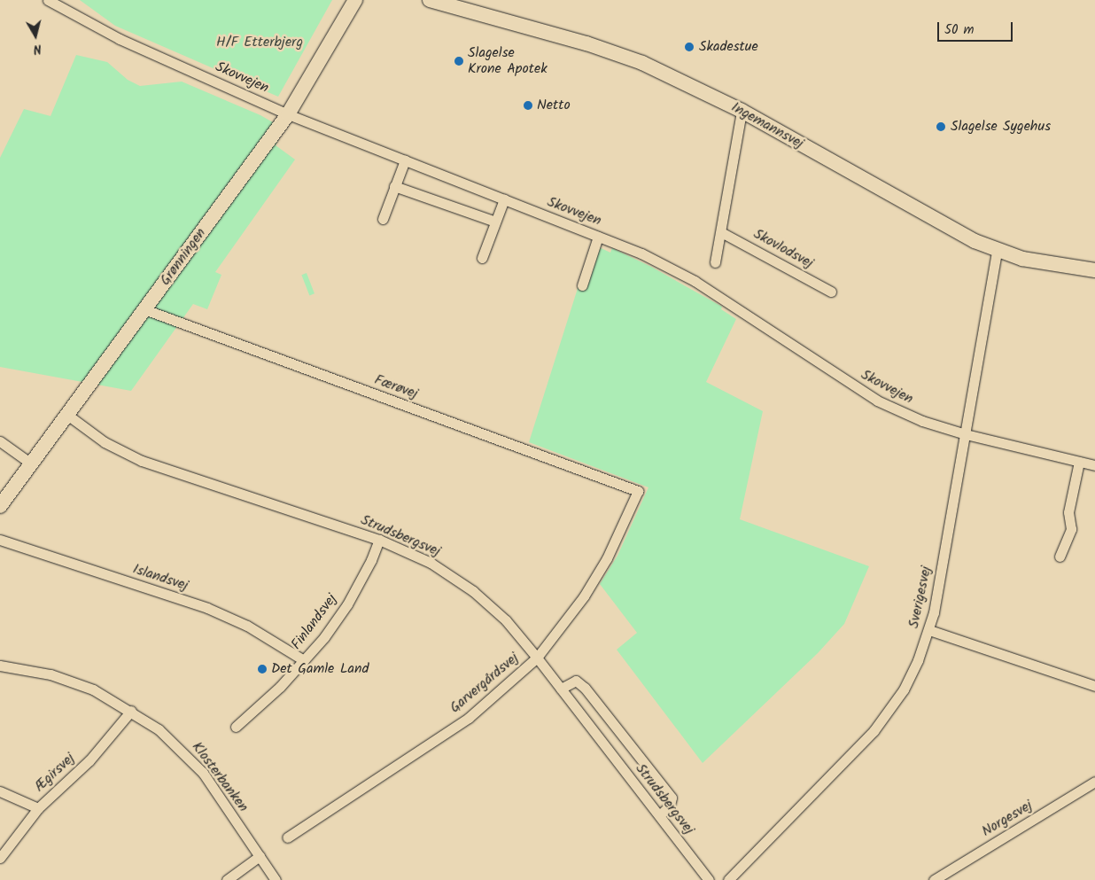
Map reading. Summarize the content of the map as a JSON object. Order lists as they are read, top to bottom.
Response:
{
  "streets": {
    "street": [
      "Skovvejen",
      "Ingemannsvej",
      "Skovlodsvej",
      "Grønningen",
      "Færøvej",
      "Strudsbergsvej",
      "Islandsvej",
      "Sverigesvej",
      "Finlandsvej",
      "Garvergårdsvej",
      "Ægirsvej",
      "Klosterbanken",
      "Norgesvej"
    ]
  },
  "crossings": [
    ["Skovvejen", "Grønningen"],
    ["Skovvejen", "Sverigesvej"],
    ["Ingemannsvej", "Sverigesvej"],
    ["Grønningen", "Færøvej"],
    ["Grønningen", "Strudsbergsvej"],
    ["Færøvej", "Garvergårdsvej"],
    ["Strudsbergsvej", "Finlandsvej"],
    ["Strudsbergsvej", "Garvergårdsvej"],
    ["Islandsvej", "Finlandsvej"],
    ["Ægirsvej", "Klosterbanken"]
  ],
  "parks": ["H/F Etterbjerg"],
  "places": [
    "Skadestue",
    "Slagelse Krone Apotek",
    "Netto",
    "Slagelse Sygehus",
    "Det Gamle Land"
  ],
  "scale_bar": "50 m",
  "north": "bottom"
}
